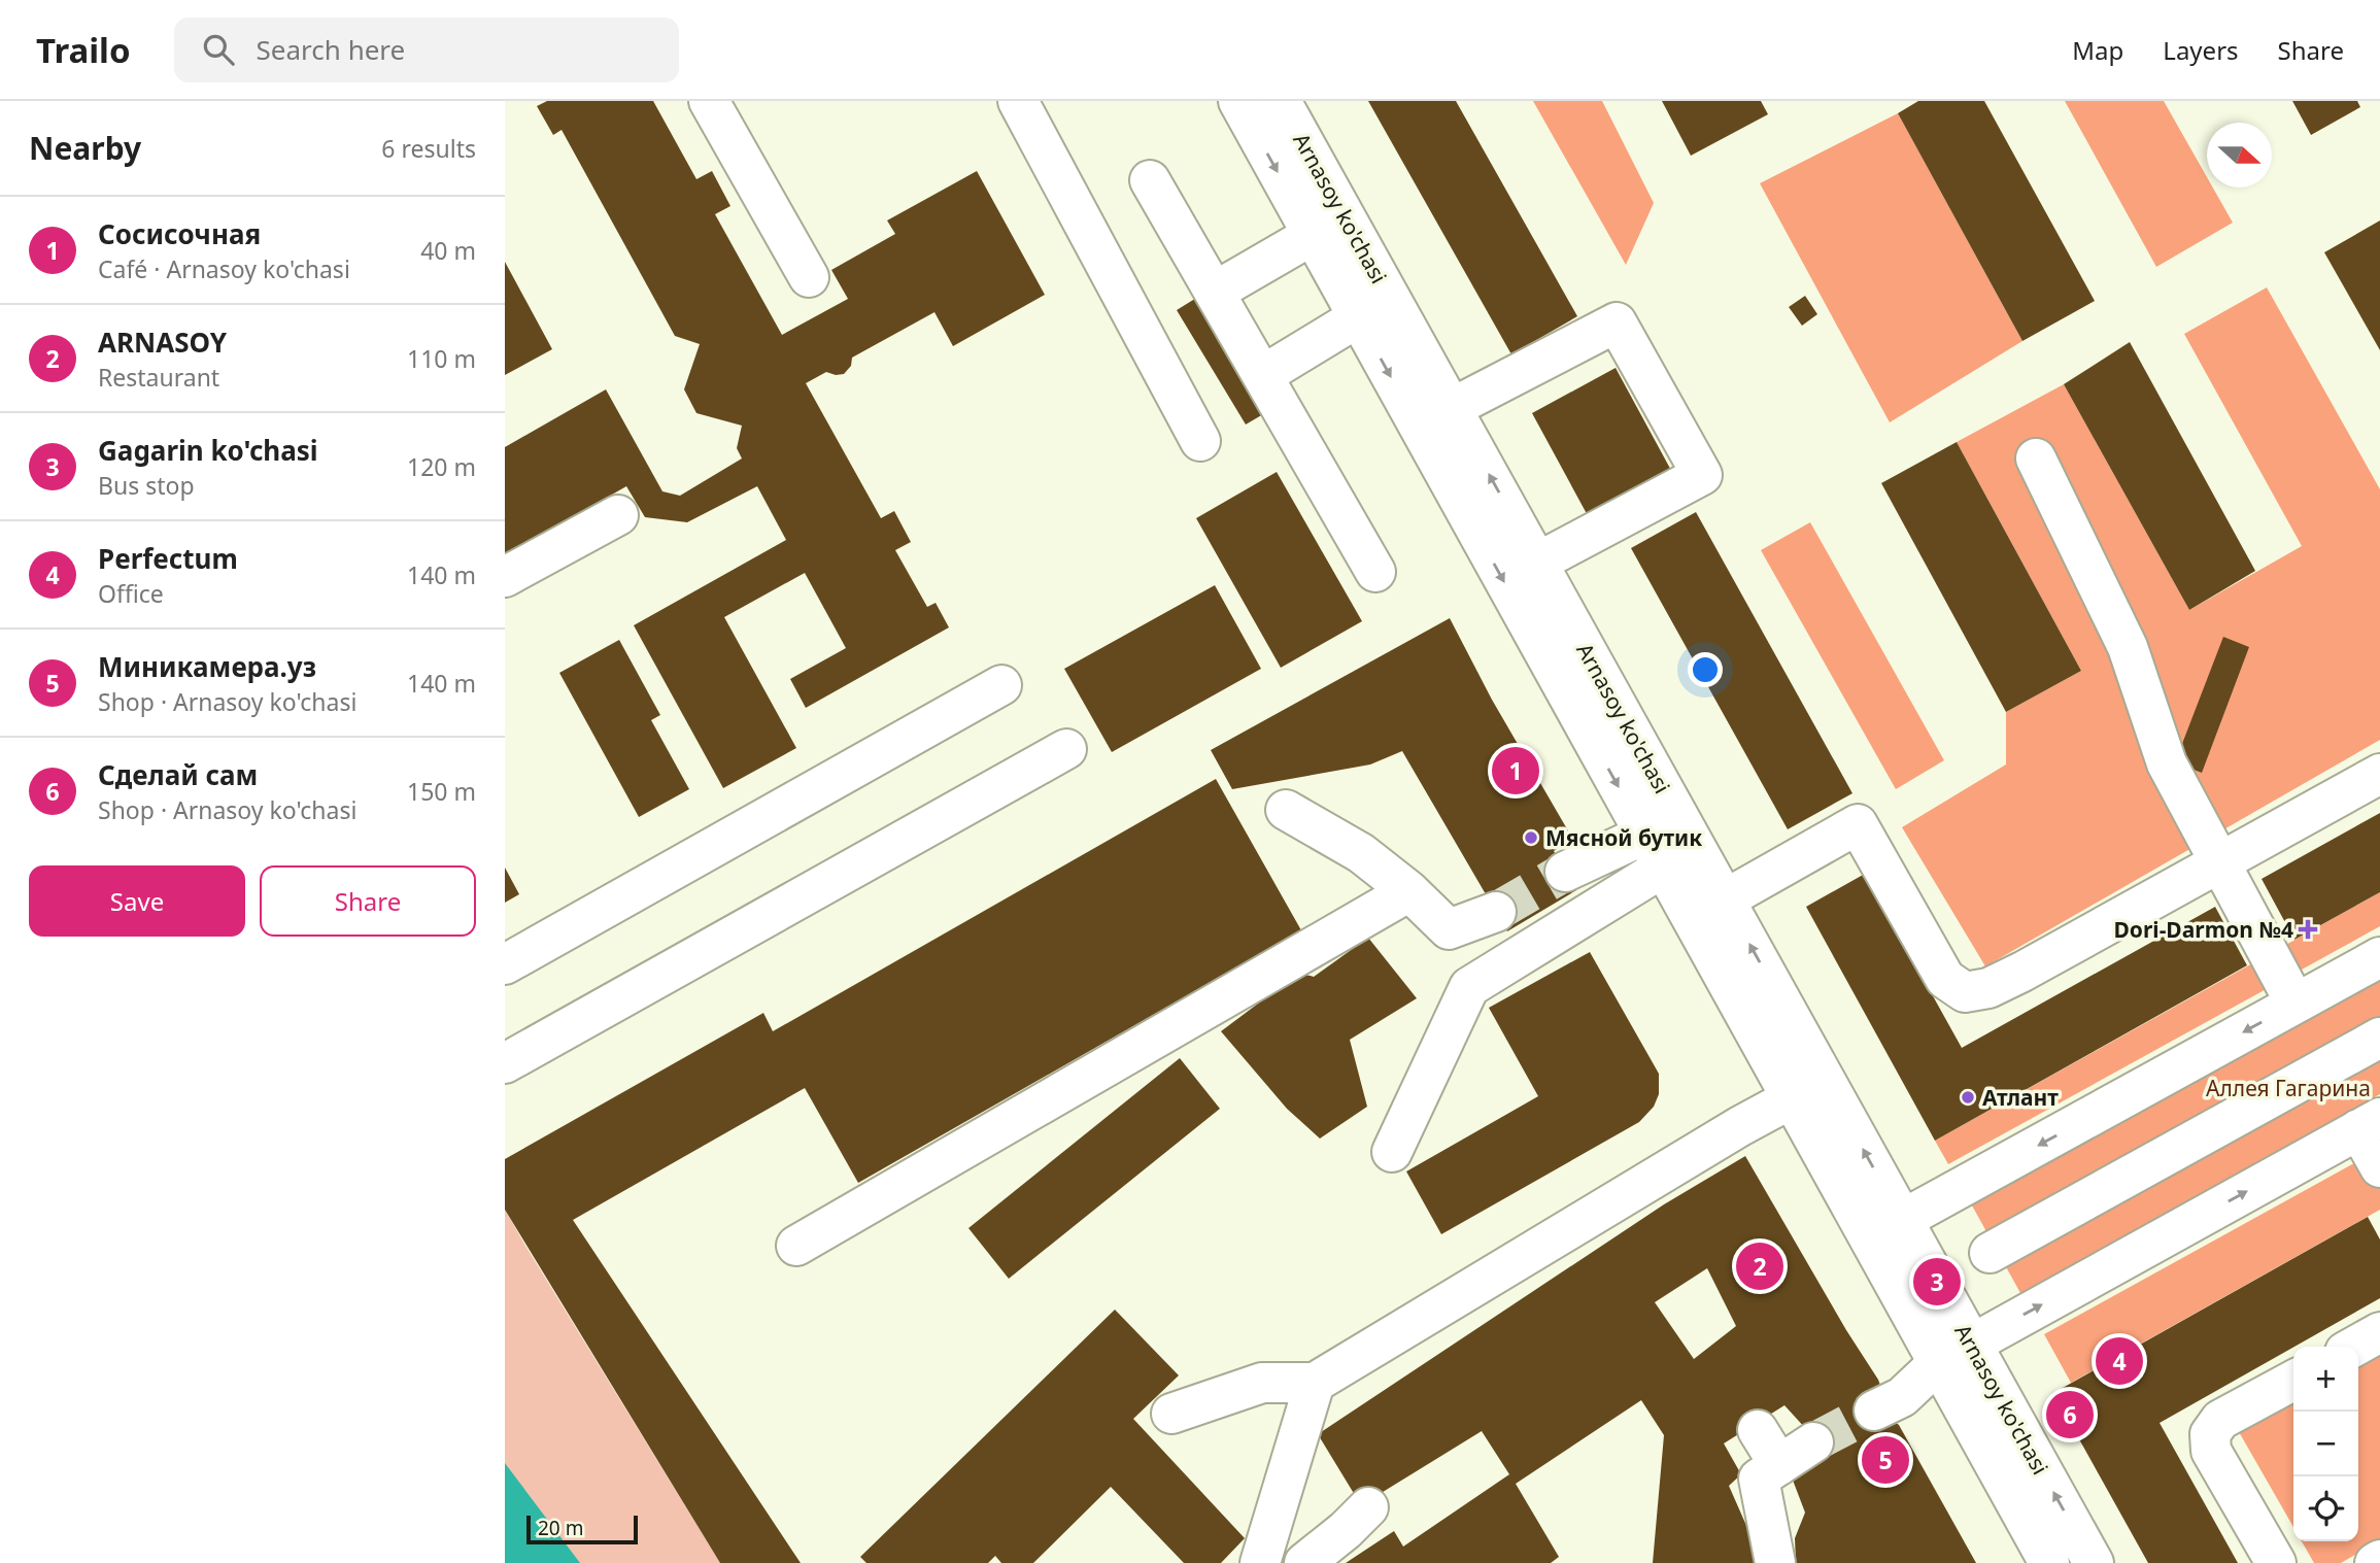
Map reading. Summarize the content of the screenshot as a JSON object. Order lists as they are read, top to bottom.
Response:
{
  "streets": {
    "main road": ["Arnasoy ko'chasi"]
  },
  "parks": ["Аллея Гагарина"],
  "places": {
    "other": ["Мясной бутик", "Атлант"],
    "health": ["Dori-Darmon №4"]
  },
  "scale_bar": "20 m",
  "north": "right",
  "page": {
    "header": "Trailo",
    "search": "Search here",
    "nav": ["Map", "Layers", "Share"],
    "heading": ["Nearby", "6 results"],
    "list": [
      {
        "mark": "1",
        "name": "Сосисочная",
        "note": "Café · Arnasoy ko'chasi",
        "value": "40 m"
      },
      {
        "mark": "2",
        "name": "ARNASOY",
        "note": "Restaurant",
        "value": "110 m"
      },
      {
        "mark": "3",
        "name": "Gagarin ko'chasi",
        "note": "Bus stop",
        "value": "120 m"
      },
      {
        "mark": "4",
        "name": "Perfectum",
        "note": "Office",
        "value": "140 m"
      },
      {
        "mark": "5",
        "name": "Миникамера.уз",
        "note": "Shop · Arnasoy ko'chasi",
        "value": "140 m"
      },
      {
        "mark": "6",
        "name": "Сделай сам",
        "note": "Shop · Arnasoy ko'chasi",
        "value": "150 m"
      }
    ],
    "pins": [
      "1",
      "2",
      "3",
      "4",
      "6",
      "5"
    ],
    "buttons": ["Save", "Share"],
    "map_buttons": ["+", "−"],
    "scale": "20 m"
  }
}
